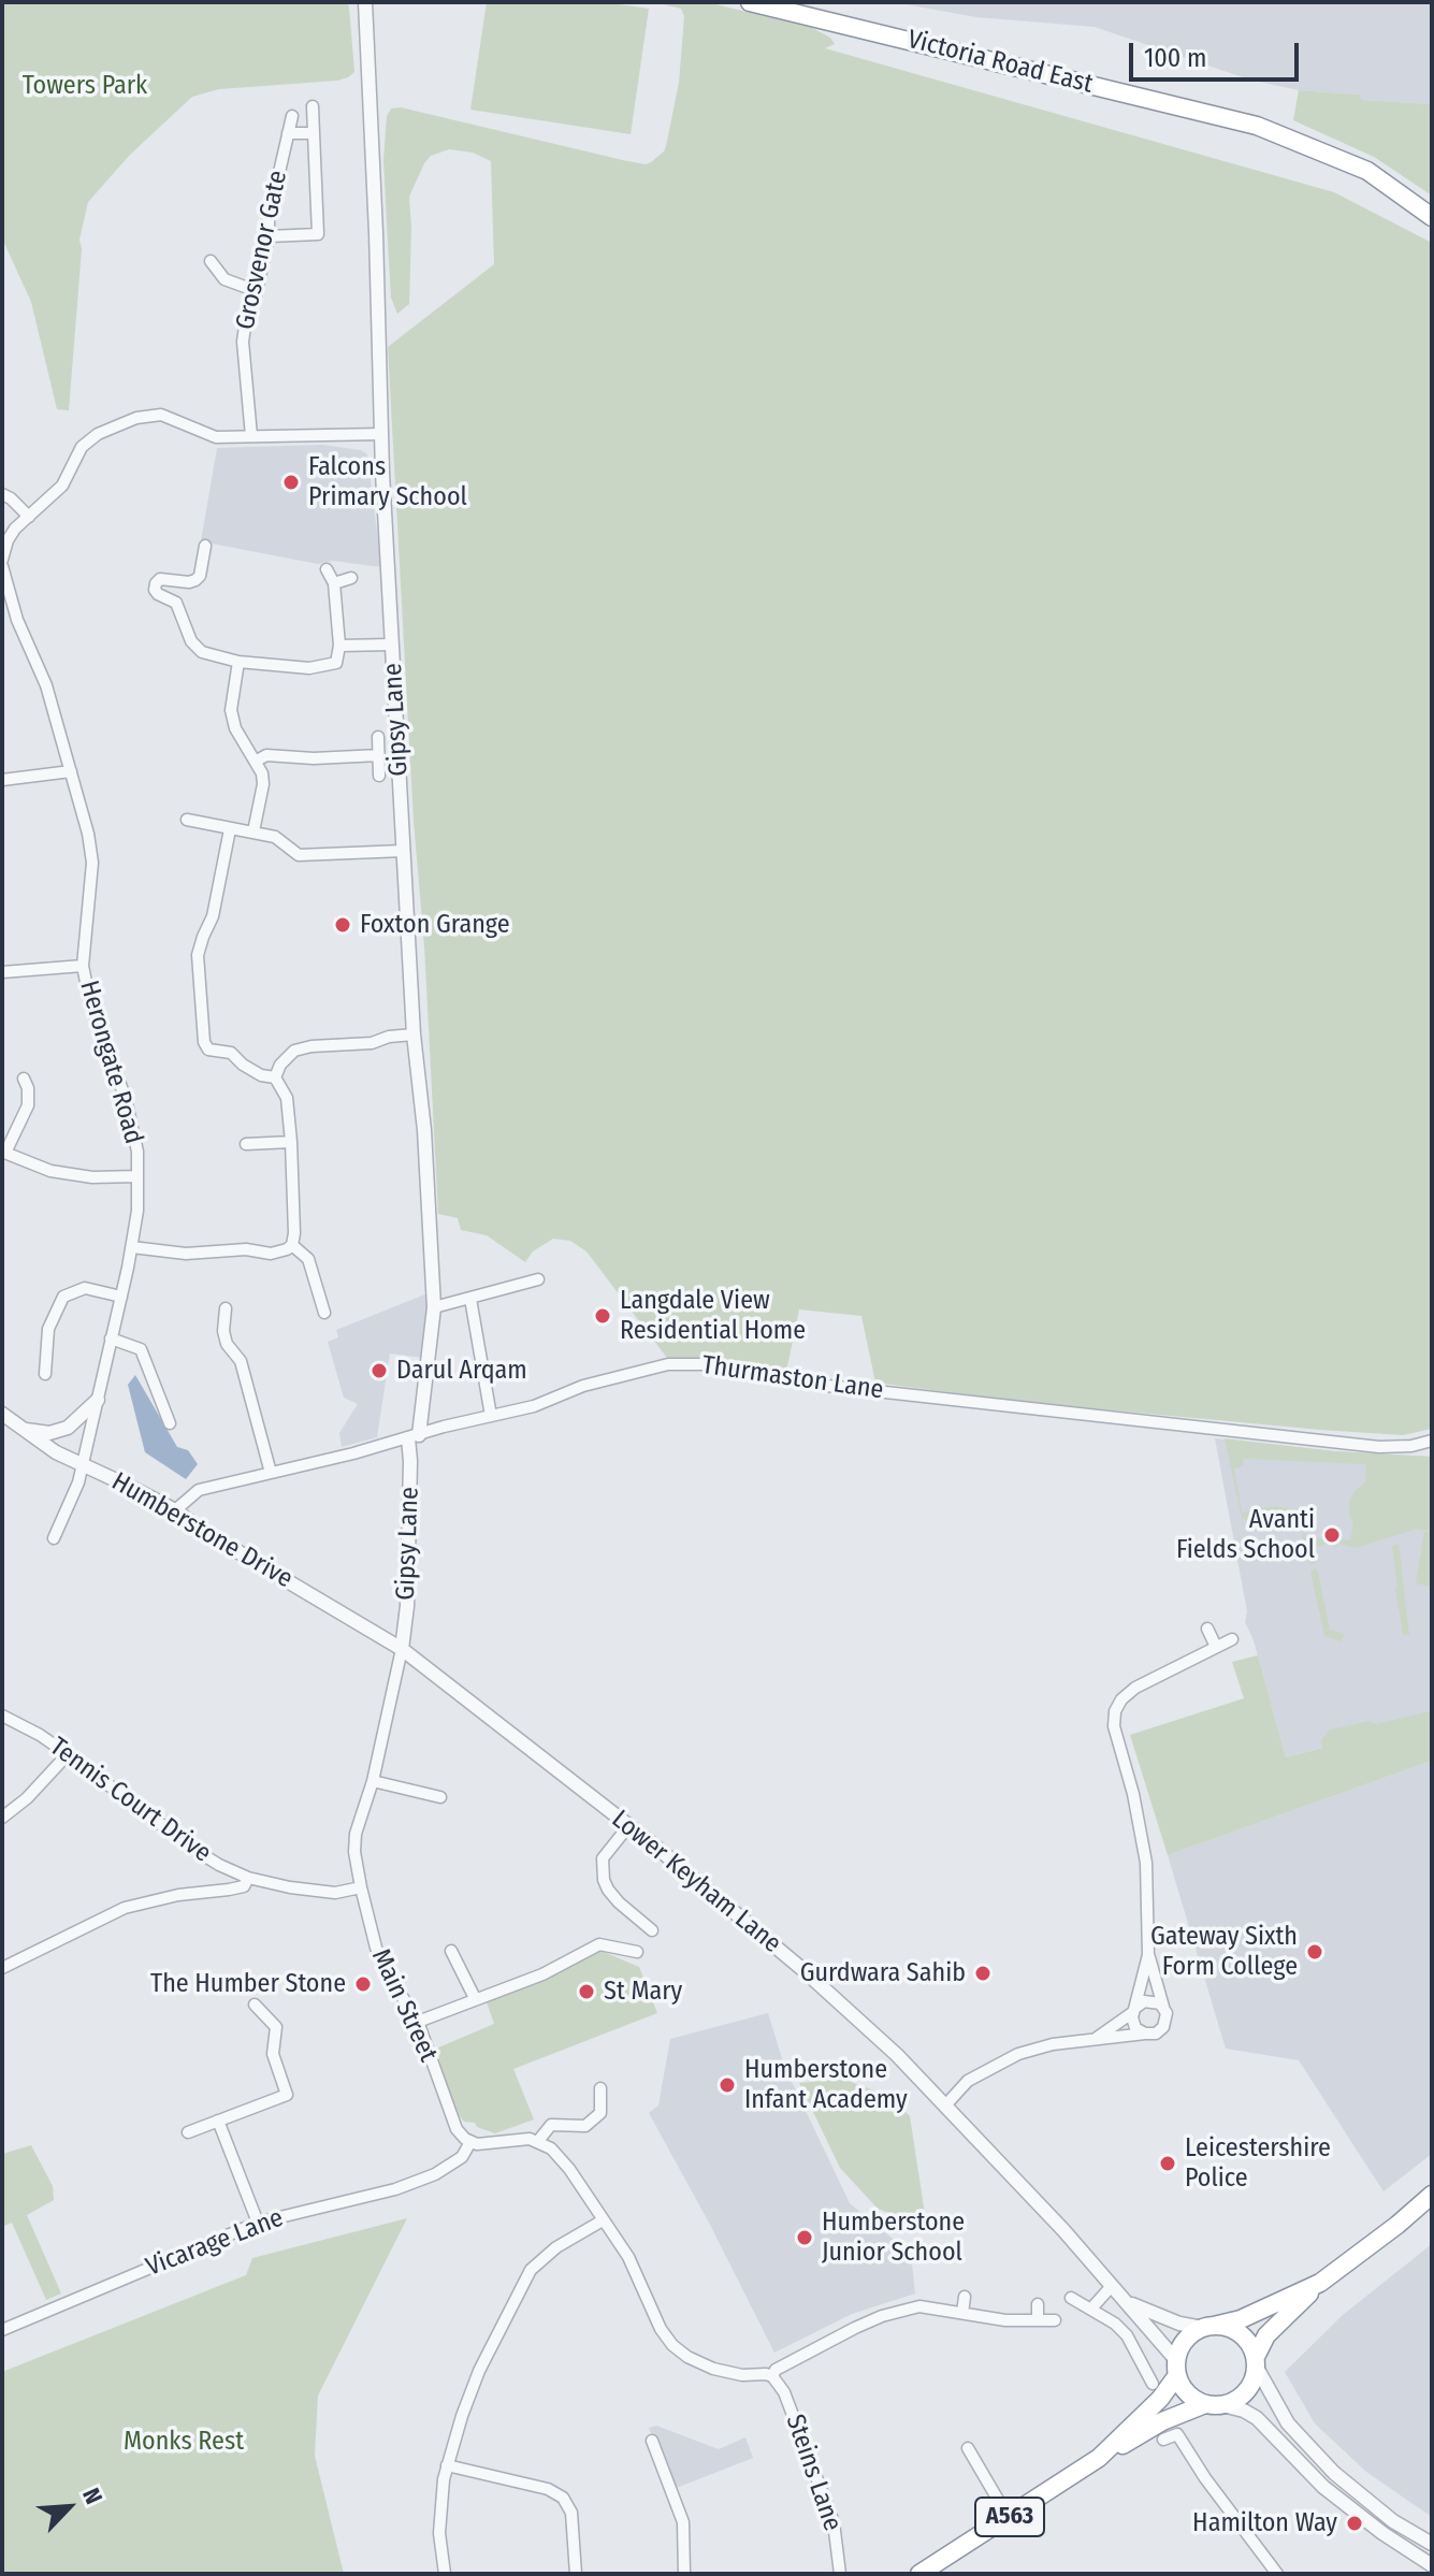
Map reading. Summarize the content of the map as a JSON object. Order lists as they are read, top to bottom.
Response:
{
  "streets": {
    "highway": ["Victoria Road East", "A563"],
    "street": [
      "Grosvenor Gate",
      "Gipsy Lane",
      "Herongate Road",
      "Thurmaston Lane",
      "Humberstone Drive",
      "Tennis Court Drive",
      "Lower Keyham Lane",
      "Main Street",
      "Vicarage Lane",
      "Steins Lane"
    ]
  },
  "crossings": [
    ["Gipsy Lane", "Thurmaston Lane"],
    ["Gipsy Lane", "Humberstone Drive"],
    ["Gipsy Lane", "Lower Keyham Lane"],
    ["Gipsy Lane", "Main Street"],
    ["Herongate Road", "Humberstone Drive"],
    ["Thurmaston Lane", "Humberstone Drive"],
    ["Humberstone Drive", "Lower Keyham Lane"],
    ["Humberstone Drive", "Main Street"],
    ["Tennis Court Drive", "Main Street"],
    ["Lower Keyham Lane", "Main Street"],
    ["Lower Keyham Lane", "A563"],
    ["Main Street", "Vicarage Lane"]
  ],
  "parks": ["Towers Park", "Monks Rest"],
  "places": [
    "Falcons Primary School",
    "Foxton Grange",
    "Langdale View Residential Home",
    "Darul Arqam",
    "Avanti Fields School",
    "Gateway Sixth Form College",
    "Gurdwara Sahib",
    "The Humber Stone",
    "St Mary",
    "Humberstone Infant Academy",
    "Leicestershire Police",
    "Humberstone Junior School",
    "Hamilton Way"
  ],
  "scale_bar": "100 m",
  "north": "top right"
}
